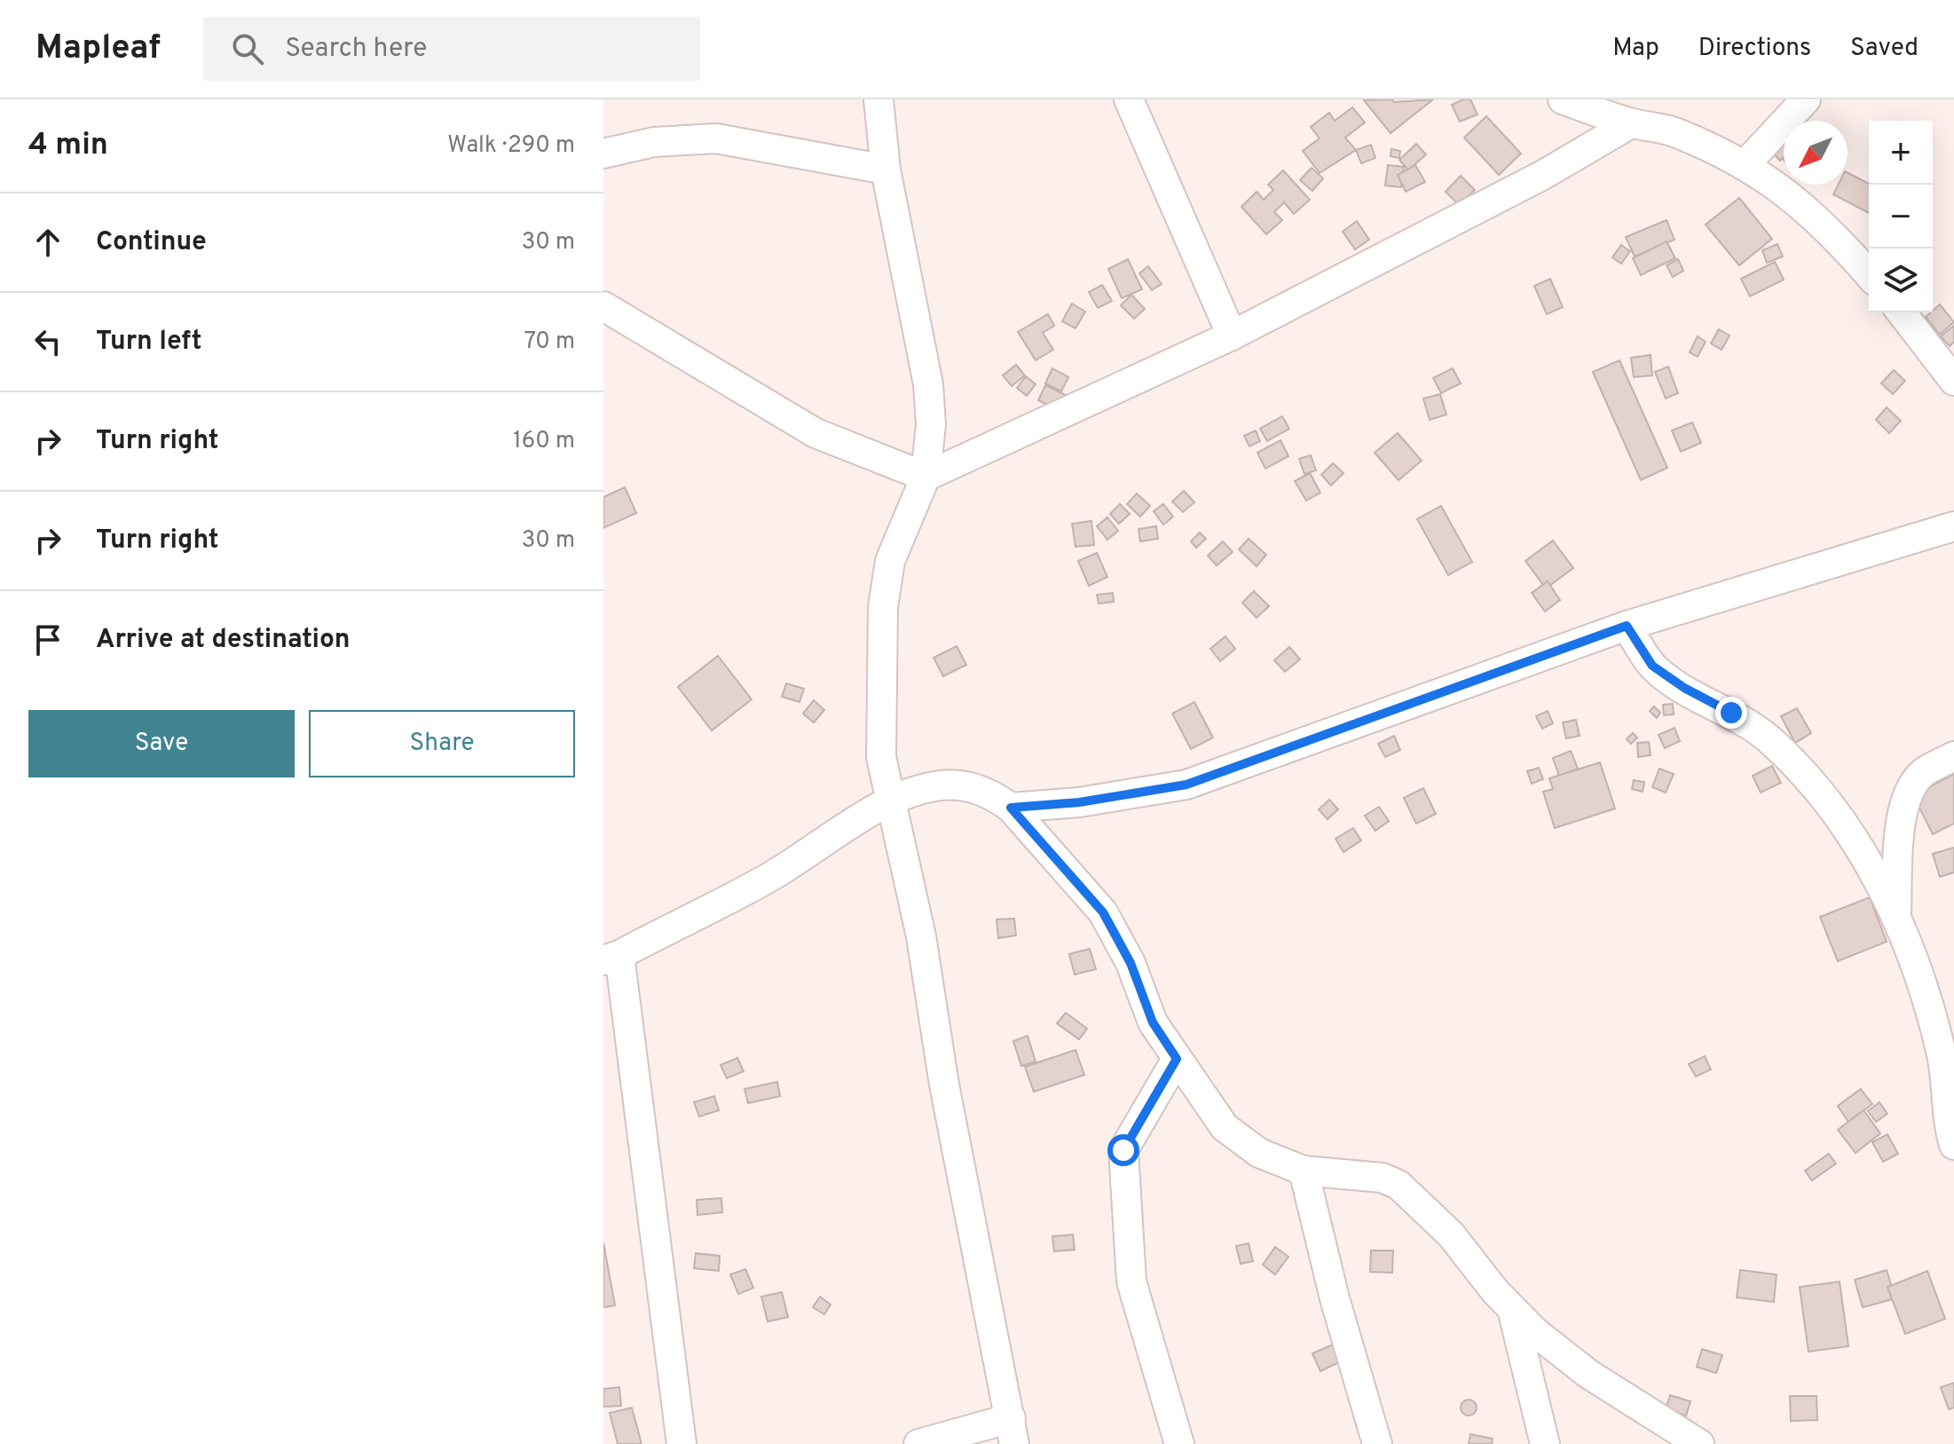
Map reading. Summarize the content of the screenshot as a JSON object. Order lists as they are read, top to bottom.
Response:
{
  "north": "bottom left",
  "page": {
    "header": "Mapleaf",
    "search": "Search here",
    "nav": ["Map", "Directions", "Saved"],
    "heading": ["4 min", "Walk · 290 m"],
    "map_buttons": ["+", "−"],
    "list": [
      ["Continue", "30 m"],
      ["Turn left", "70 m"],
      ["Turn right", "160 m"],
      ["Turn right", "30 m"],
      "Arrive at destination"
    ],
    "buttons": ["Save", "Share"]
  }
}
